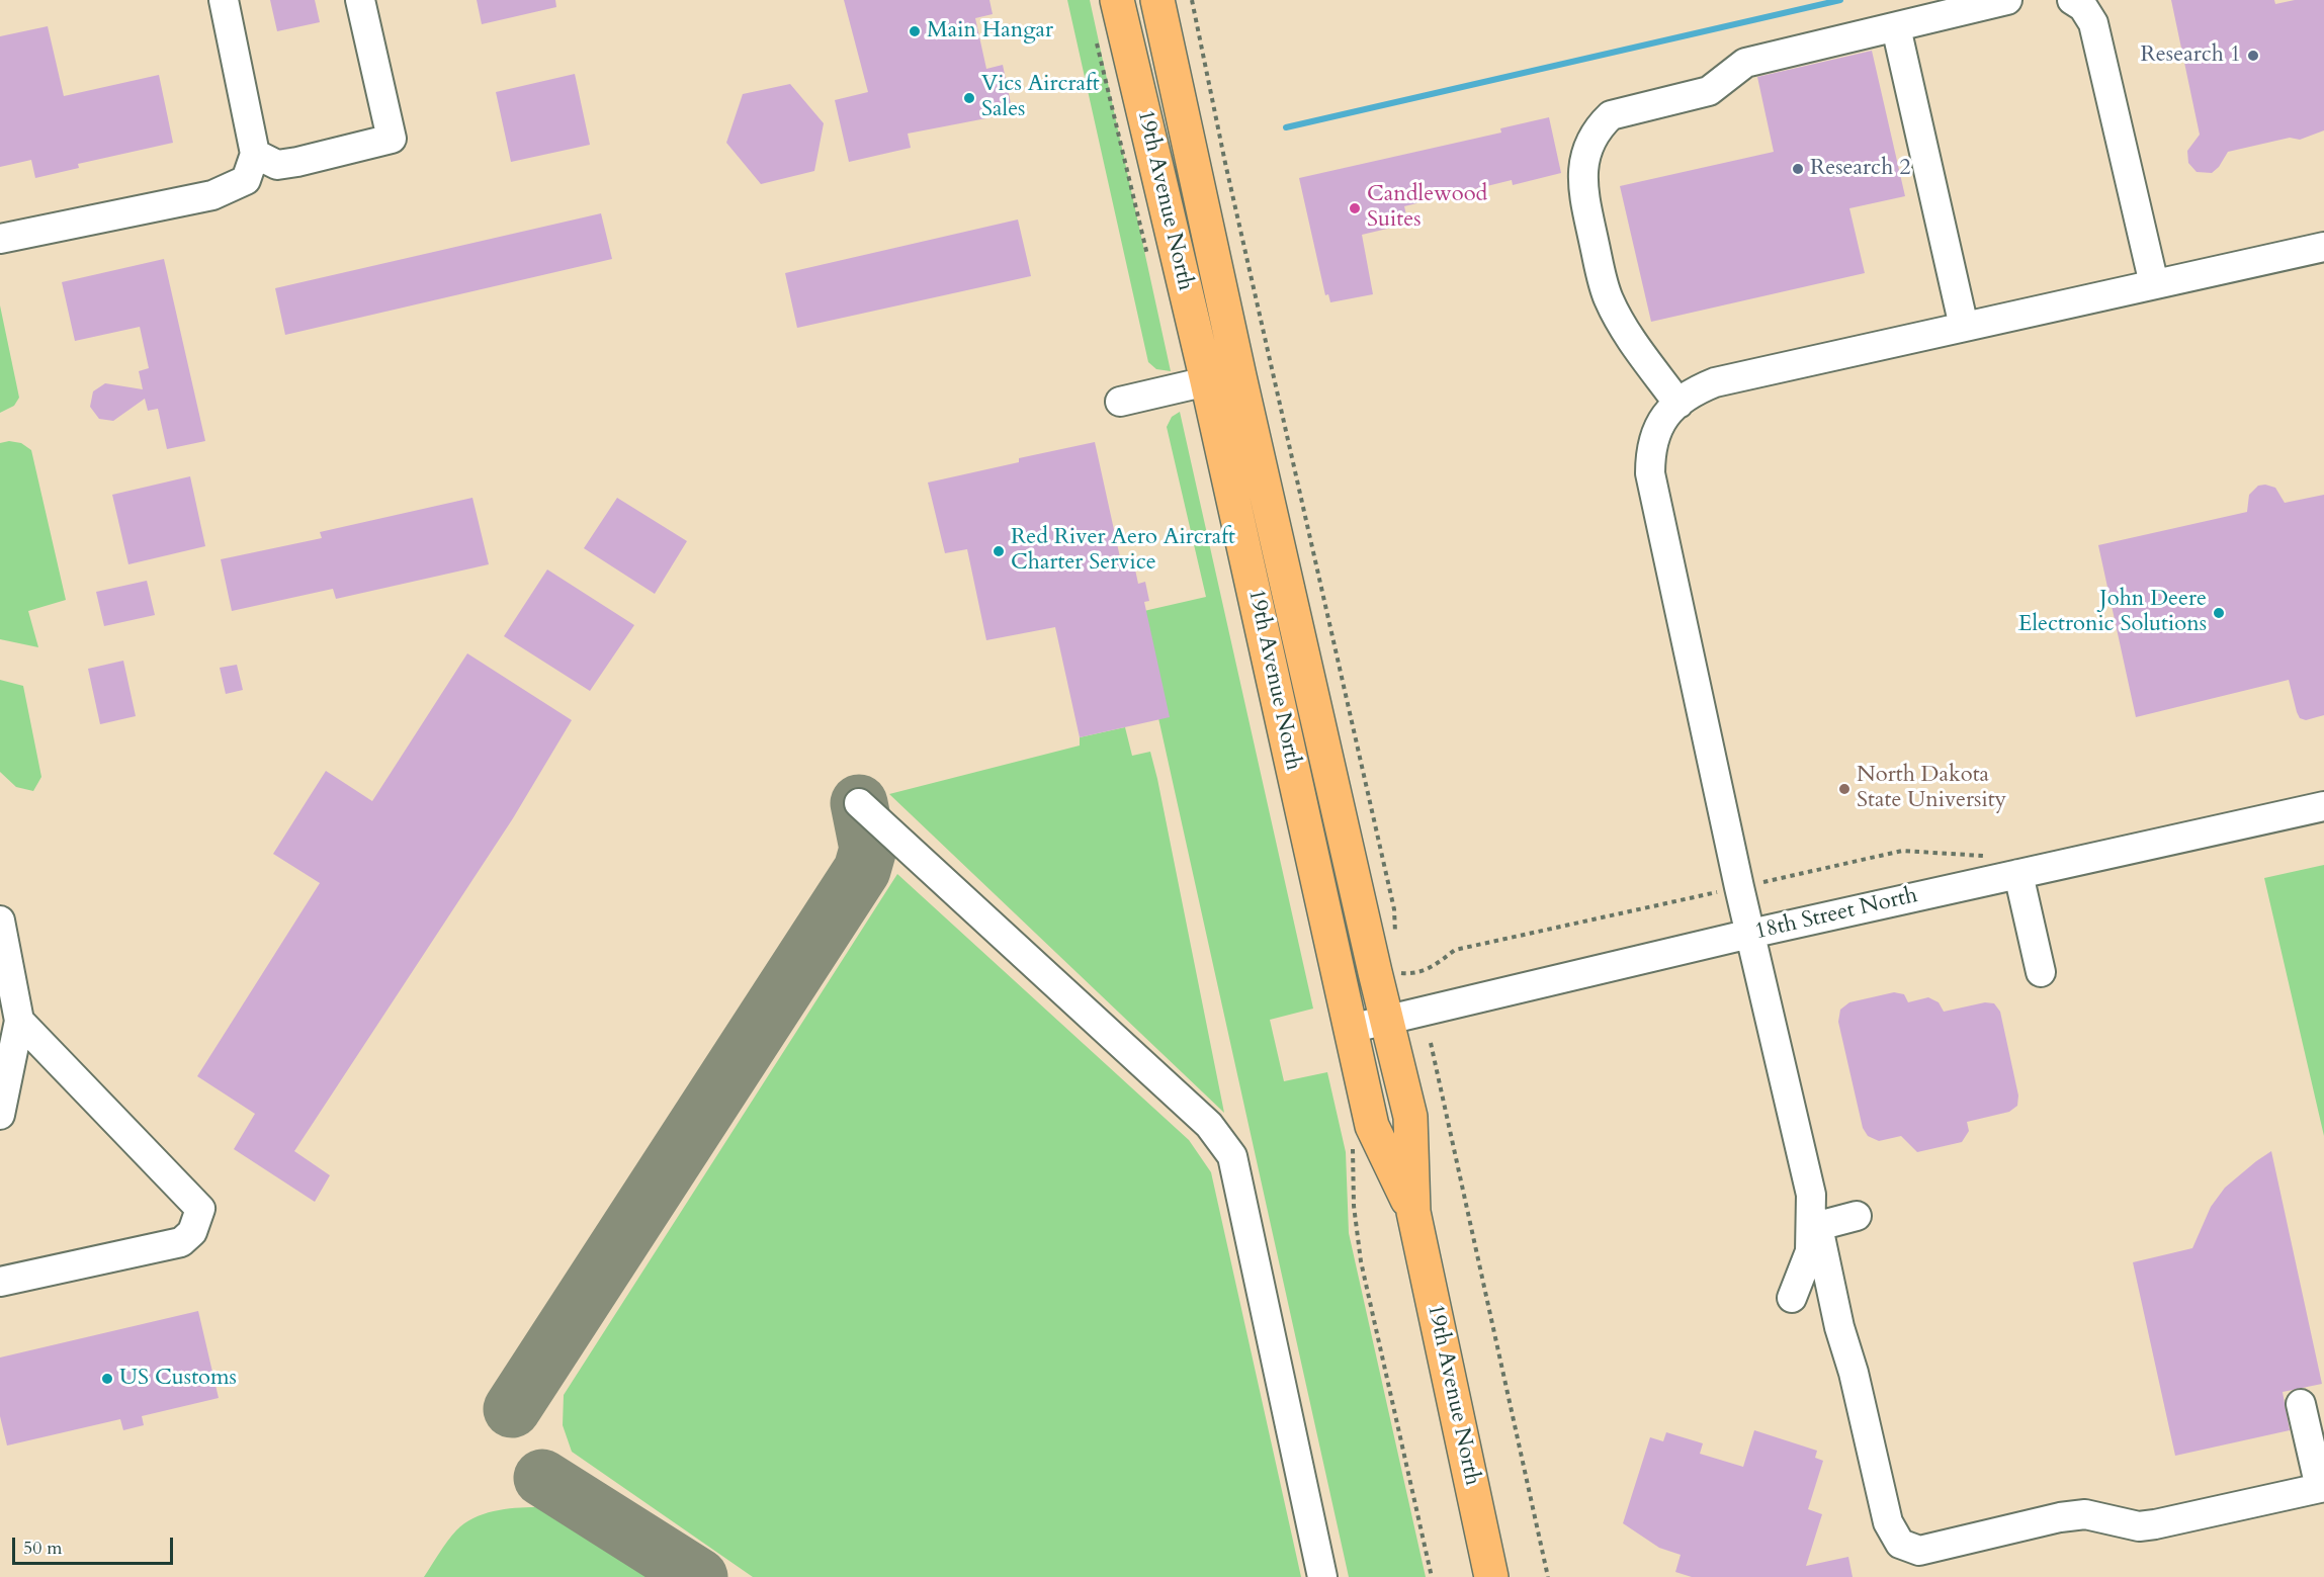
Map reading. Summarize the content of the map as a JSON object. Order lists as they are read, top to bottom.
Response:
{
  "streets": {
    "main road": ["19th Avenue North"],
    "street": ["18th Street North"]
  },
  "crossings": [
    ["19th Avenue North", "18th Street North"]
  ],
  "places": [
    "Main Hangar",
    "Research 1",
    "Vics Aircraft Sales",
    "Research 2",
    "Candlewood Suites",
    "Red River Aero Aircraft Charter Service",
    "John Deere Electronic Solutions",
    "North Dakota State University",
    "US Customs"
  ],
  "scale_bar": "50 m"
}
